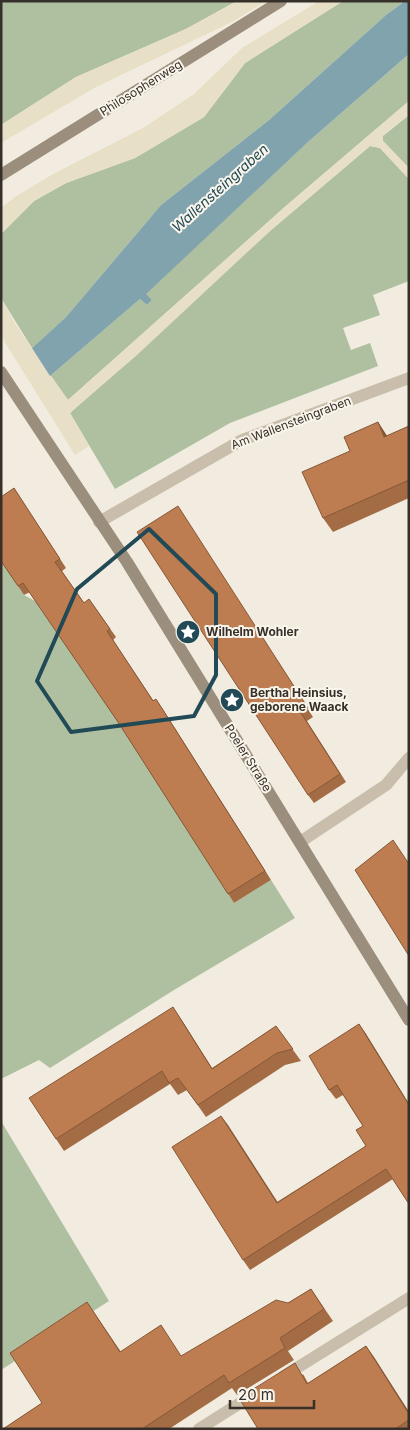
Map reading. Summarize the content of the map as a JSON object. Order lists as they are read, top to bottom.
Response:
{
  "streets": {
    "street": ["Philosophenweg", "Am Wallensteingraben", "Poeler Straße"]
  },
  "crossings": [
    ["Am Wallensteingraben", "Poeler Straße"]
  ],
  "water": ["Wallensteingraben"],
  "places": {
    "place": ["Wilhelm Wohler", "Bertha Heinsius, geborene Waack"]
  },
  "scale_bar": "20 m"
}
